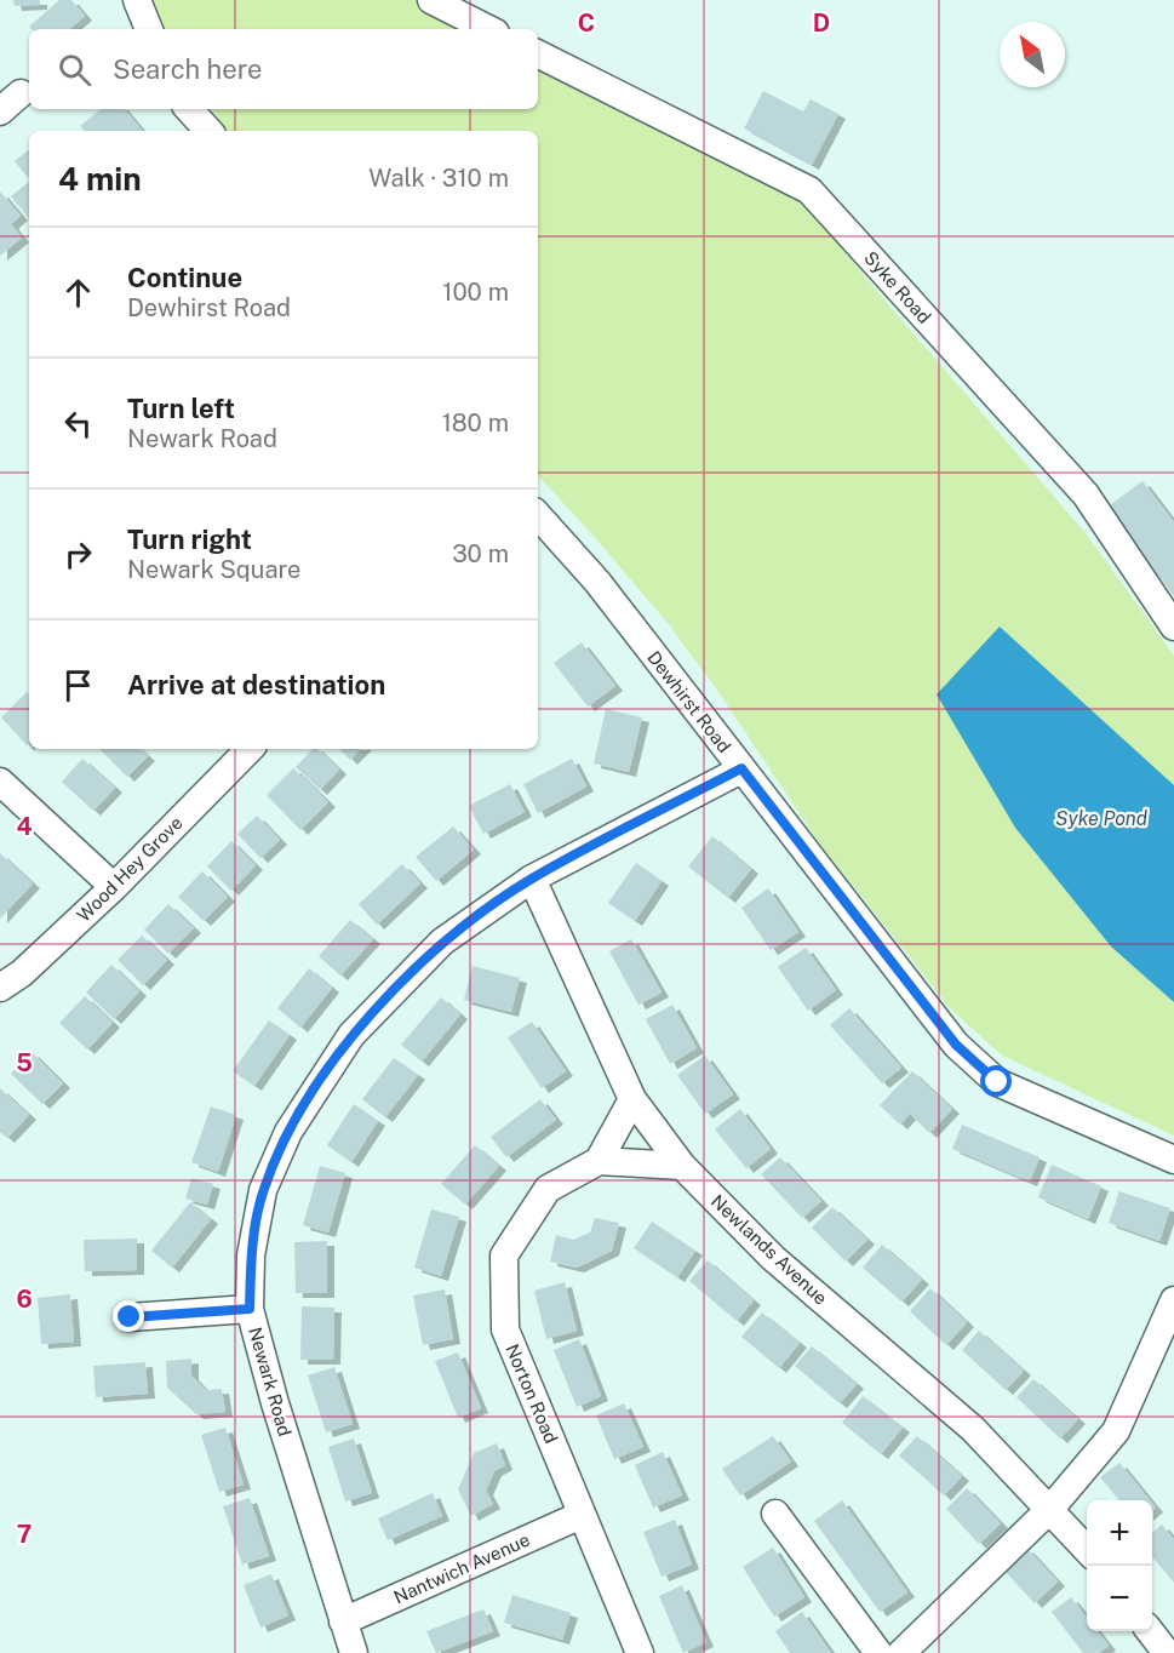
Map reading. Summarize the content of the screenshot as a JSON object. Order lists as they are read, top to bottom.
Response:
{
  "streets": {
    "street": [
      "Syke Road",
      "Dewhirst Road",
      "Wood Hey Grove",
      "Newlands Avenue",
      "Newark Road",
      "Norton Road",
      "Nantwich Avenue"
    ]
  },
  "crossings": [
    ["Dewhirst Road", "Newark Road"],
    ["Newlands Avenue", "Newark Road"],
    ["Newark Road", "Nantwich Avenue"],
    ["Norton Road", "Nantwich Avenue"]
  ],
  "water": ["Syke Pond"],
  "north": "top left",
  "page": {
    "search": "Search here",
    "heading": ["4 min", "Walk · 310 m"],
    "list": [
      ["Continue", "Dewhirst Road", "100 m"],
      ["Turn left", "Newark Road", "180 m"],
      ["Turn right", "Newark Square", "30 m"],
      "Arrive at destination"
    ],
    "map_buttons": ["+", "−"]
  },
  "grid": {
    "columns": ["C", "D"],
    "rows": [
      "4",
      "5",
      "6",
      "7"
    ]
  }
}
